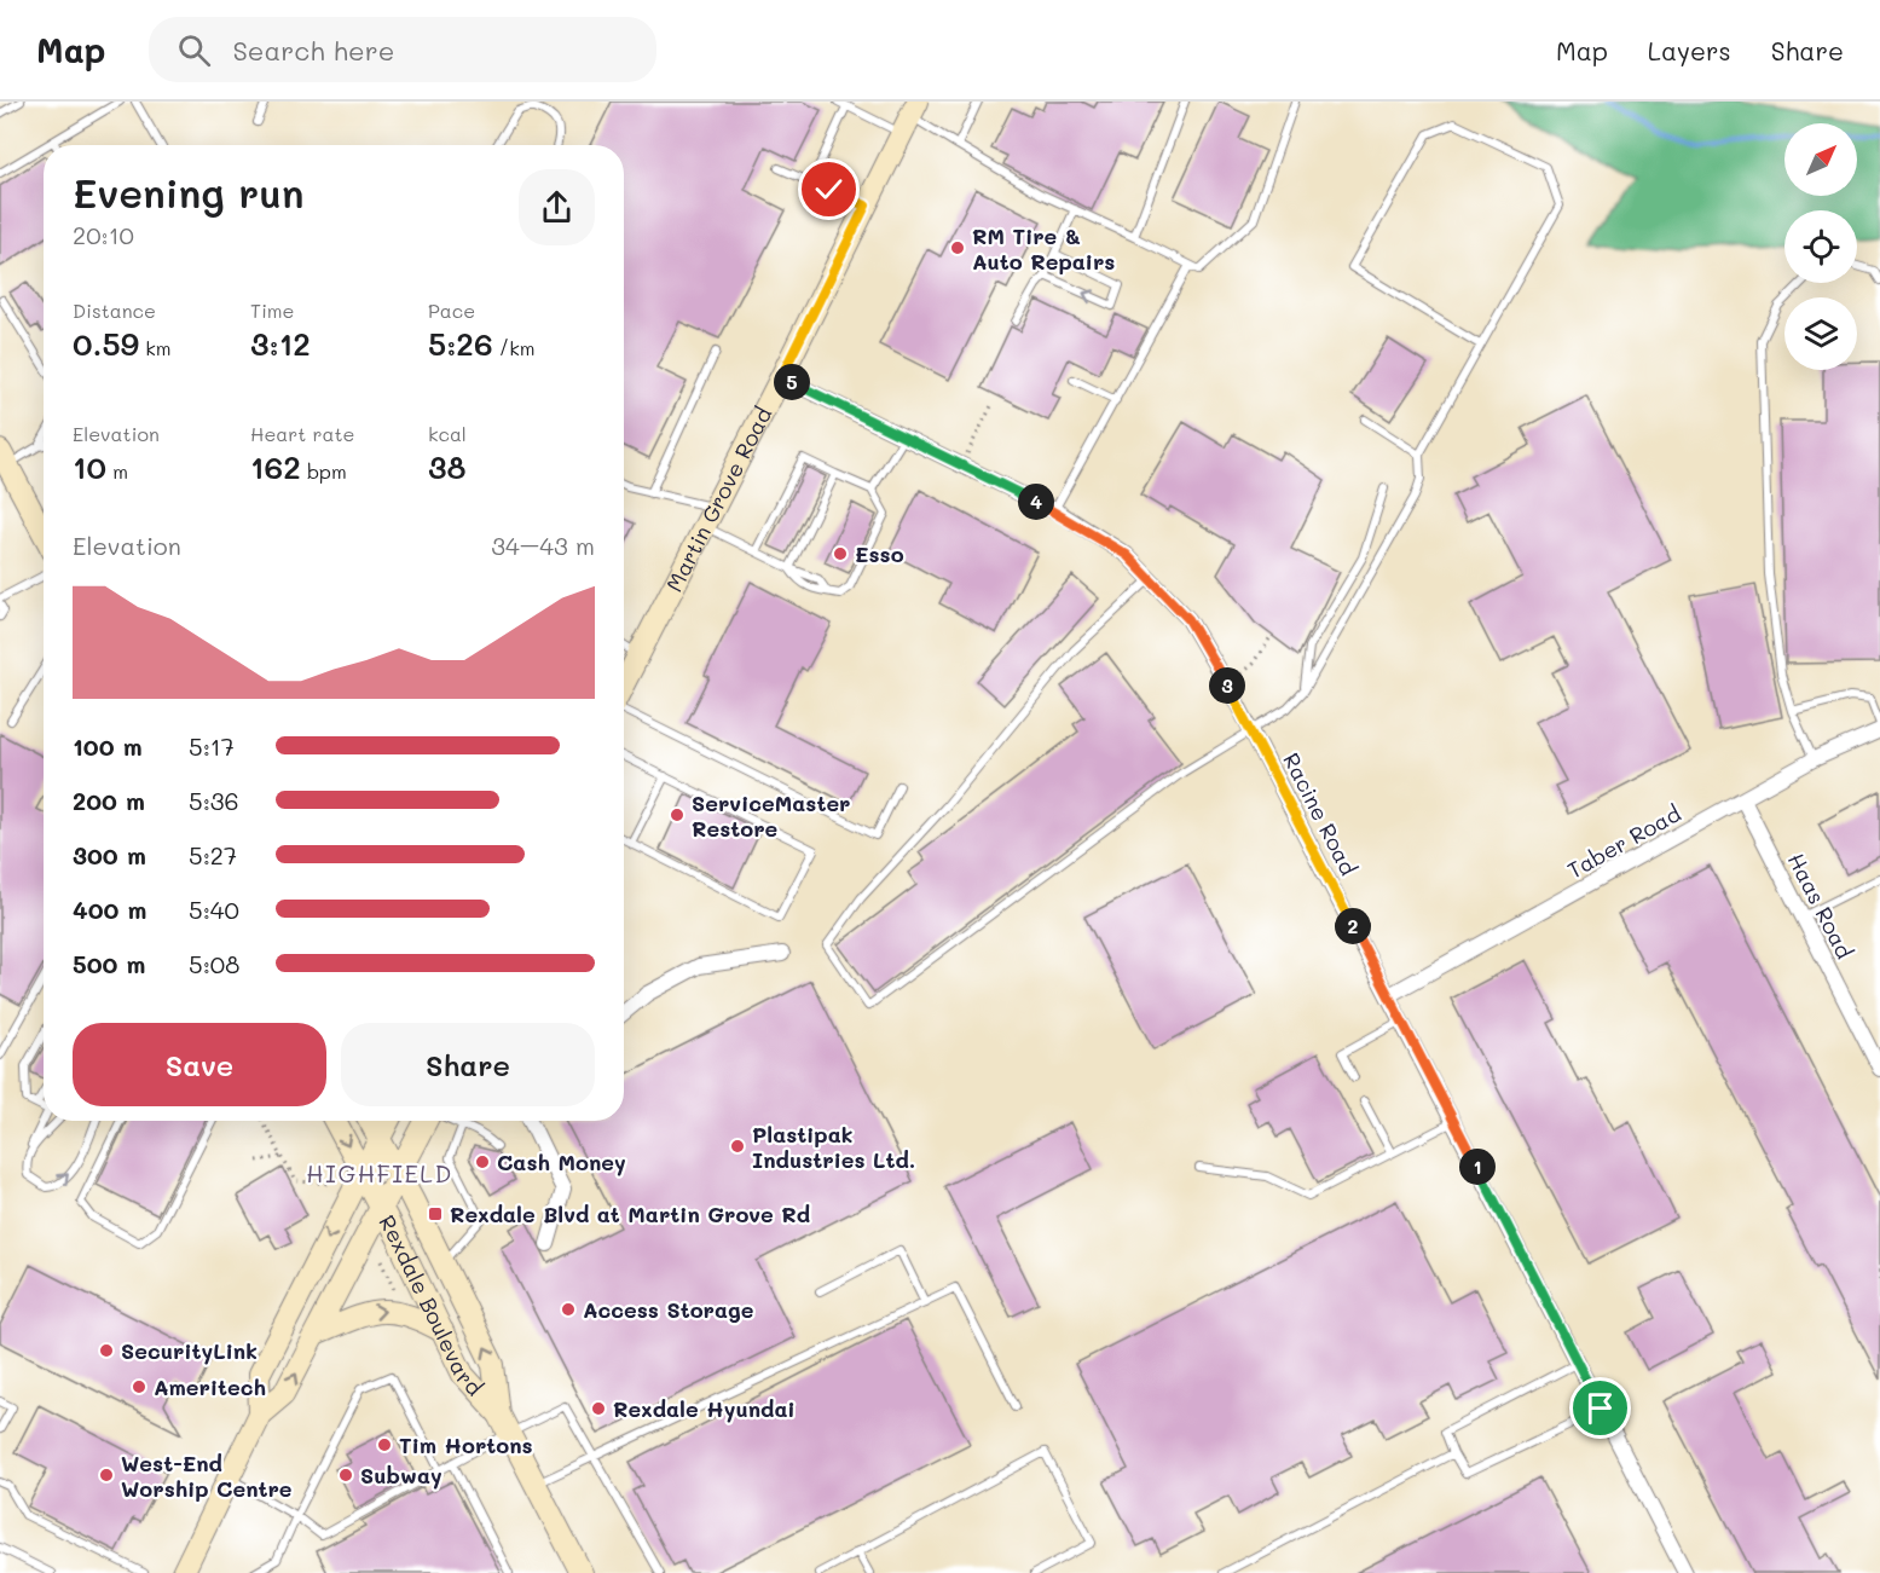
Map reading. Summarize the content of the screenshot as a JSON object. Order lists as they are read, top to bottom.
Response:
{
  "streets": {
    "main road": ["Martin Grove Road", "Rexdale Boulevard"],
    "street": ["Racine Road", "Taber Road", "Haas Road"]
  },
  "crossings": [
    ["Martin Grove Road", "Racine Road"],
    ["Racine Road", "Taber Road"],
    ["Taber Road", "Haas Road"]
  ],
  "districts": ["HIGHFIELD"],
  "places": {
    "other": [
      "RM Tire & Auto Repairs",
      "Esso",
      "ServiceMaster Restore",
      "Plastipak Industries Ltd.",
      "Cash Money",
      "Access Storage",
      "SecurityLink",
      "Ameritech",
      "Rexdale Hyundai",
      "Tim Hortons",
      "West-End Worship Centre",
      "Subway"
    ],
    "transit": ["Rexdale Blvd at Martin Grove Rd"]
  },
  "north": "top right",
  "page": {
    "header": "Map",
    "search": "Search here",
    "nav": ["Map", "Layers", "Share"],
    "heading": ["Evening run", "20:10"],
    "stats": [
      ["Distance", "0.59 km"],
      ["Time", "3:12"],
      ["Pace", "5:26 /km"],
      ["Elevation", "10 m"],
      ["Heart rate", "162 bpm"],
      ["kcal", "38"]
    ],
    "pins": [
      "5",
      "4",
      "3",
      "2",
      "1"
    ],
    "chart": ["Elevation", "34–43 m"],
    "list": [
      {
        "name": "100 m",
        "note": "5:17"
      },
      {
        "name": "200 m",
        "note": "5:36"
      },
      {
        "name": "300 m",
        "note": "5:27"
      },
      {
        "name": "400 m",
        "note": "5:40"
      },
      {
        "name": "500 m",
        "note": "5:08"
      }
    ],
    "buttons": ["Save", "Share"]
  }
}
